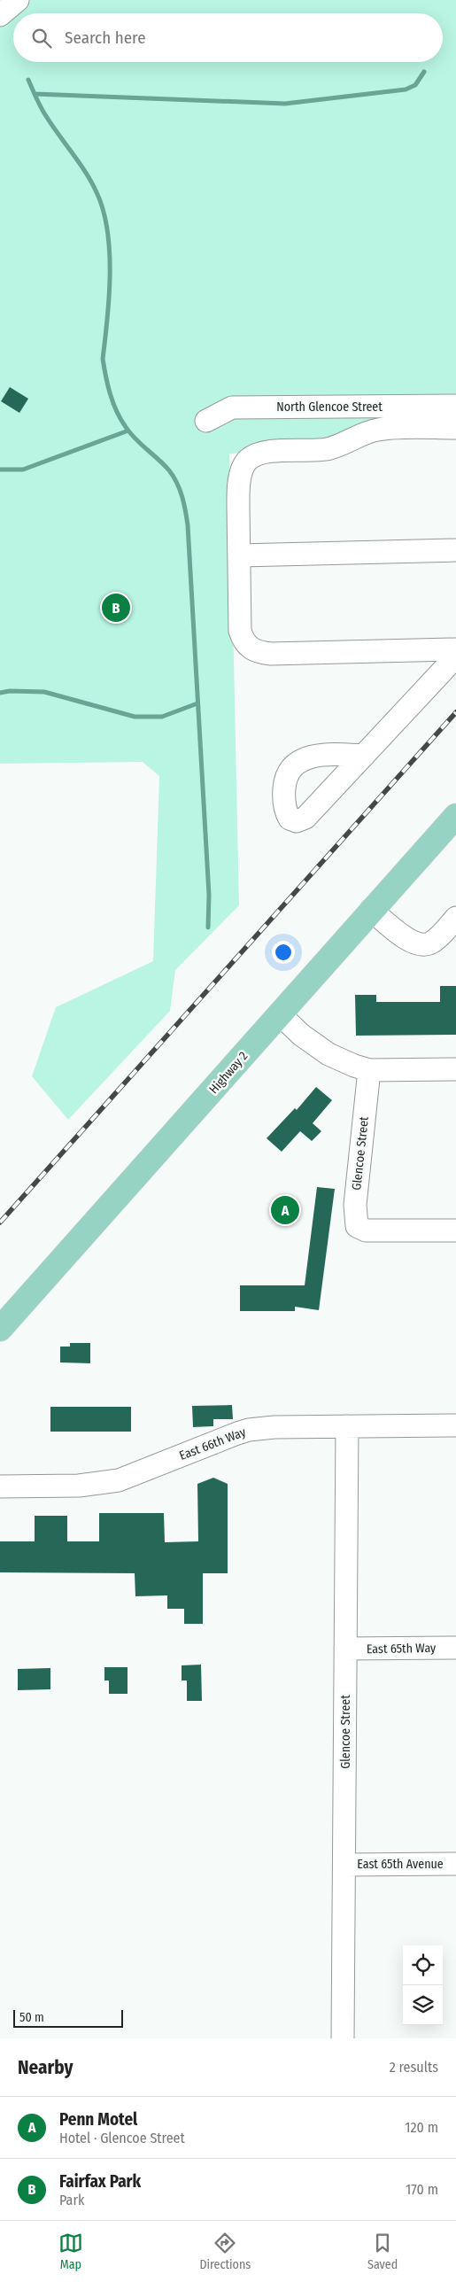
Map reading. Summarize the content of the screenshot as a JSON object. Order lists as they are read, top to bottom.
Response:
{
  "streets": {
    "main road": ["Highway 2"],
    "street": [
      "North Glencoe Street",
      "Glencoe Street",
      "East 66th Way",
      "East 65th Way",
      "East 65th Avenue"
    ]
  },
  "crossings": [
    ["Glencoe Street", "East 66th Way"],
    ["Glencoe Street", "East 65th Way"],
    ["Glencoe Street", "East 65th Avenue"]
  ],
  "scale_bar": "50 m",
  "page": {
    "search": "Search here",
    "pins": ["B", "A"],
    "scale": "50 m",
    "heading": ["Nearby", "2 results"],
    "list": [
      {
        "mark": "A",
        "name": "Penn Motel",
        "note": "Hotel · Glencoe Street",
        "value": "120 m"
      },
      {
        "mark": "B",
        "name": "Fairfax Park",
        "note": "Park",
        "value": "170 m"
      }
    ],
    "nav": ["Map", "Directions", "Saved"]
  }
}
